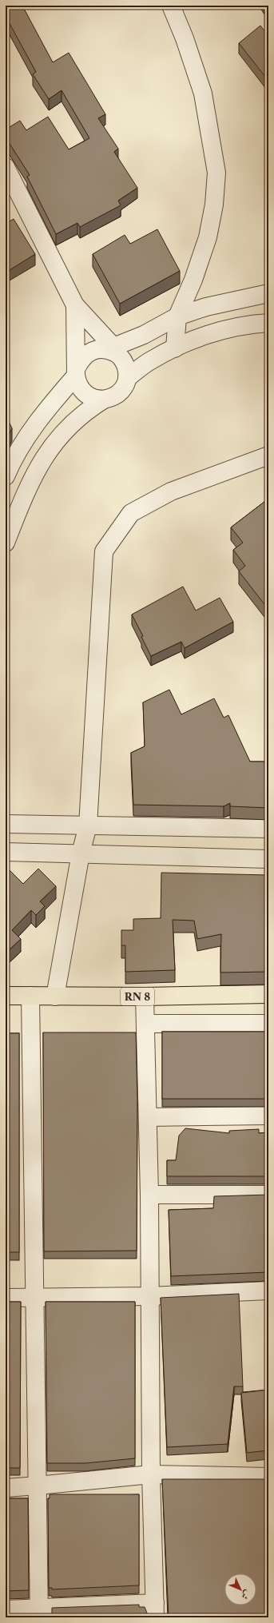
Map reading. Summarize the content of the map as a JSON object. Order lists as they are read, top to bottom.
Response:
{
  "streets": {
    "main road": ["RN 8"]
  },
  "north": "bottom right"
}
